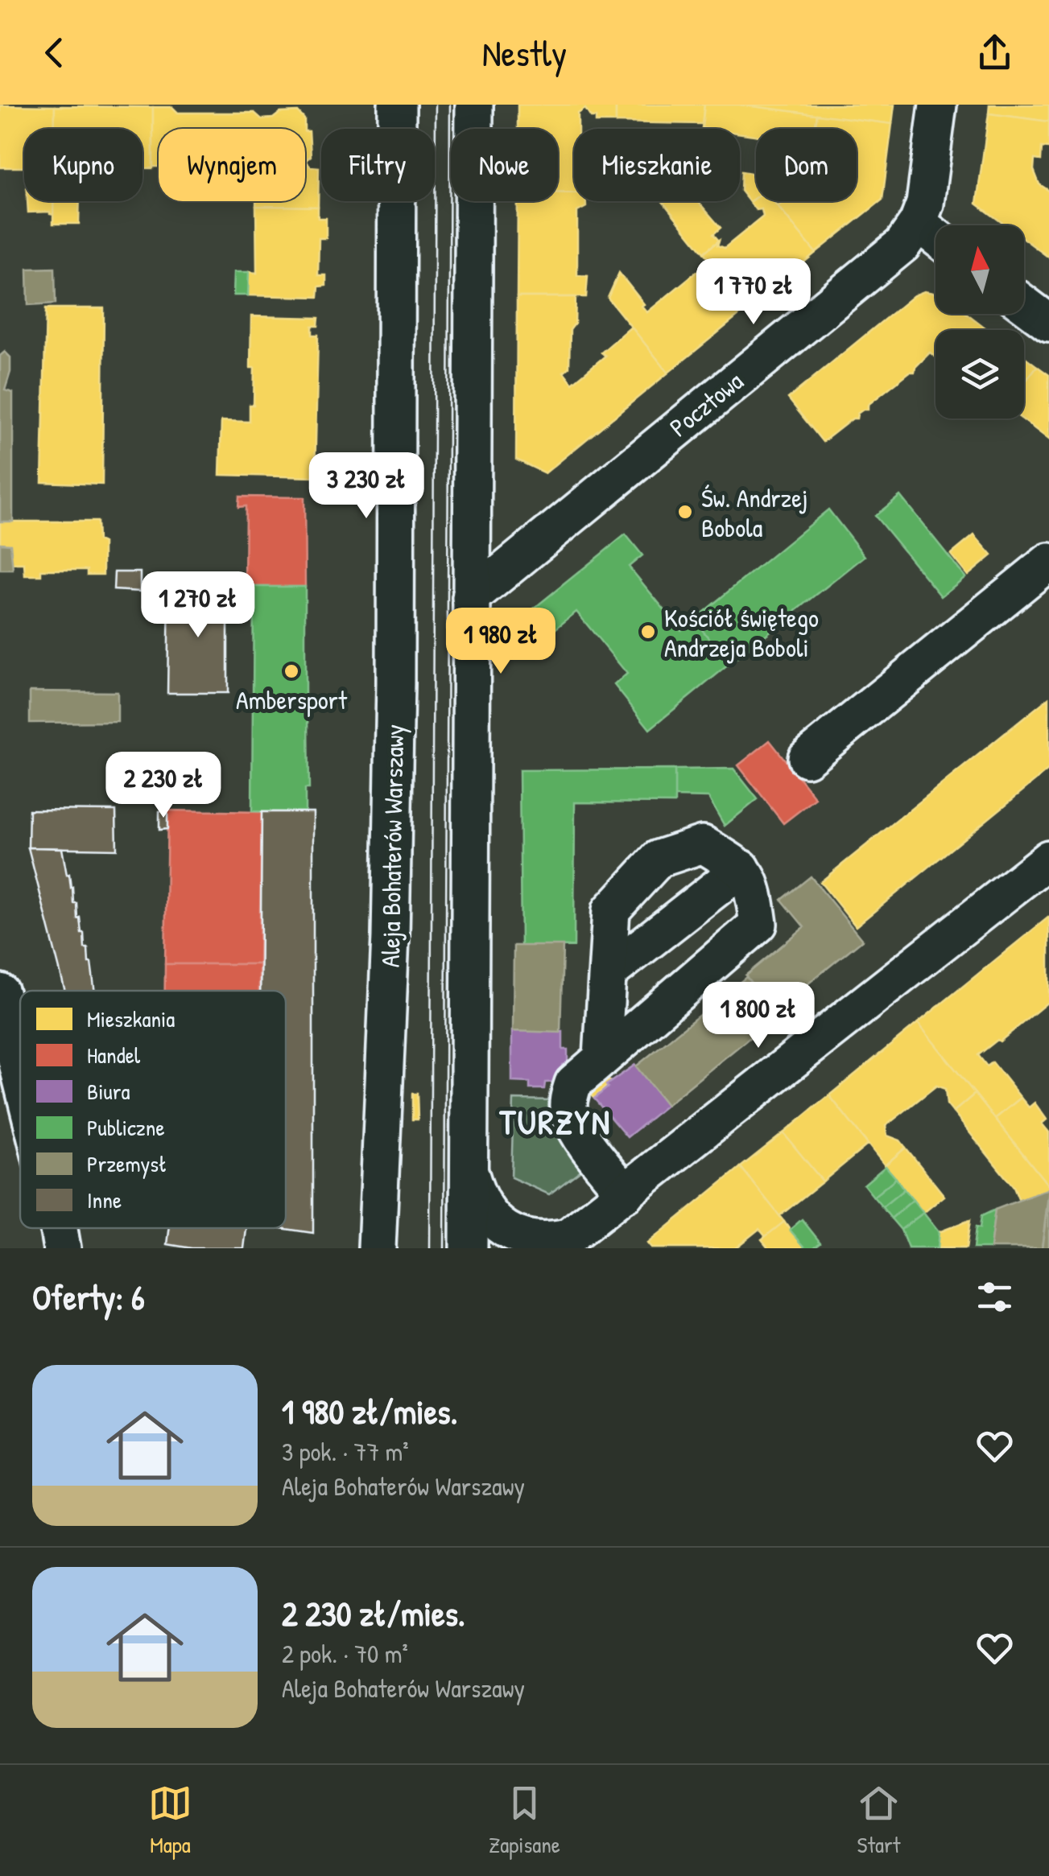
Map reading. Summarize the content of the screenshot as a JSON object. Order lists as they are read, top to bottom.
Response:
{
  "streets": {
    "street": ["Pocztowa", "Aleja Bohaterów Warszawy"]
  },
  "districts": ["TURZYN"],
  "places": ["Św. Andrzej Bobola", "Kościół świętego Andrzeja Boboli", "Ambersport"],
  "legend": [
    "Mieszkania",
    "Handel",
    "Biura",
    "Publiczne",
    "Przemysł",
    "Inne"
  ],
  "north": "top",
  "page": {
    "header": "Nestly",
    "chip": [
      "Kupno",
      "Wynajem",
      "Filtry",
      "Nowe",
      "Mieszkanie",
      "Dom"
    ],
    "price": [
      "1 770 zł",
      "3 230 zł",
      "1 270 zł",
      "1 980 zł",
      "2 230 zł",
      "1 800 zł"
    ],
    "heading": "Oferty: 6",
    "list": [
      {
        "name": "1 980 zł/mies.",
        "note": "3 pok. · 77 m² · Aleja Bohaterów Warszawy"
      },
      {
        "name": "2 230 zł/mies.",
        "note": "2 pok. · 70 m² · Aleja Bohaterów Warszawy"
      }
    ],
    "tabs": ["Mapa", "Zapisane", "Start"]
  }
}
